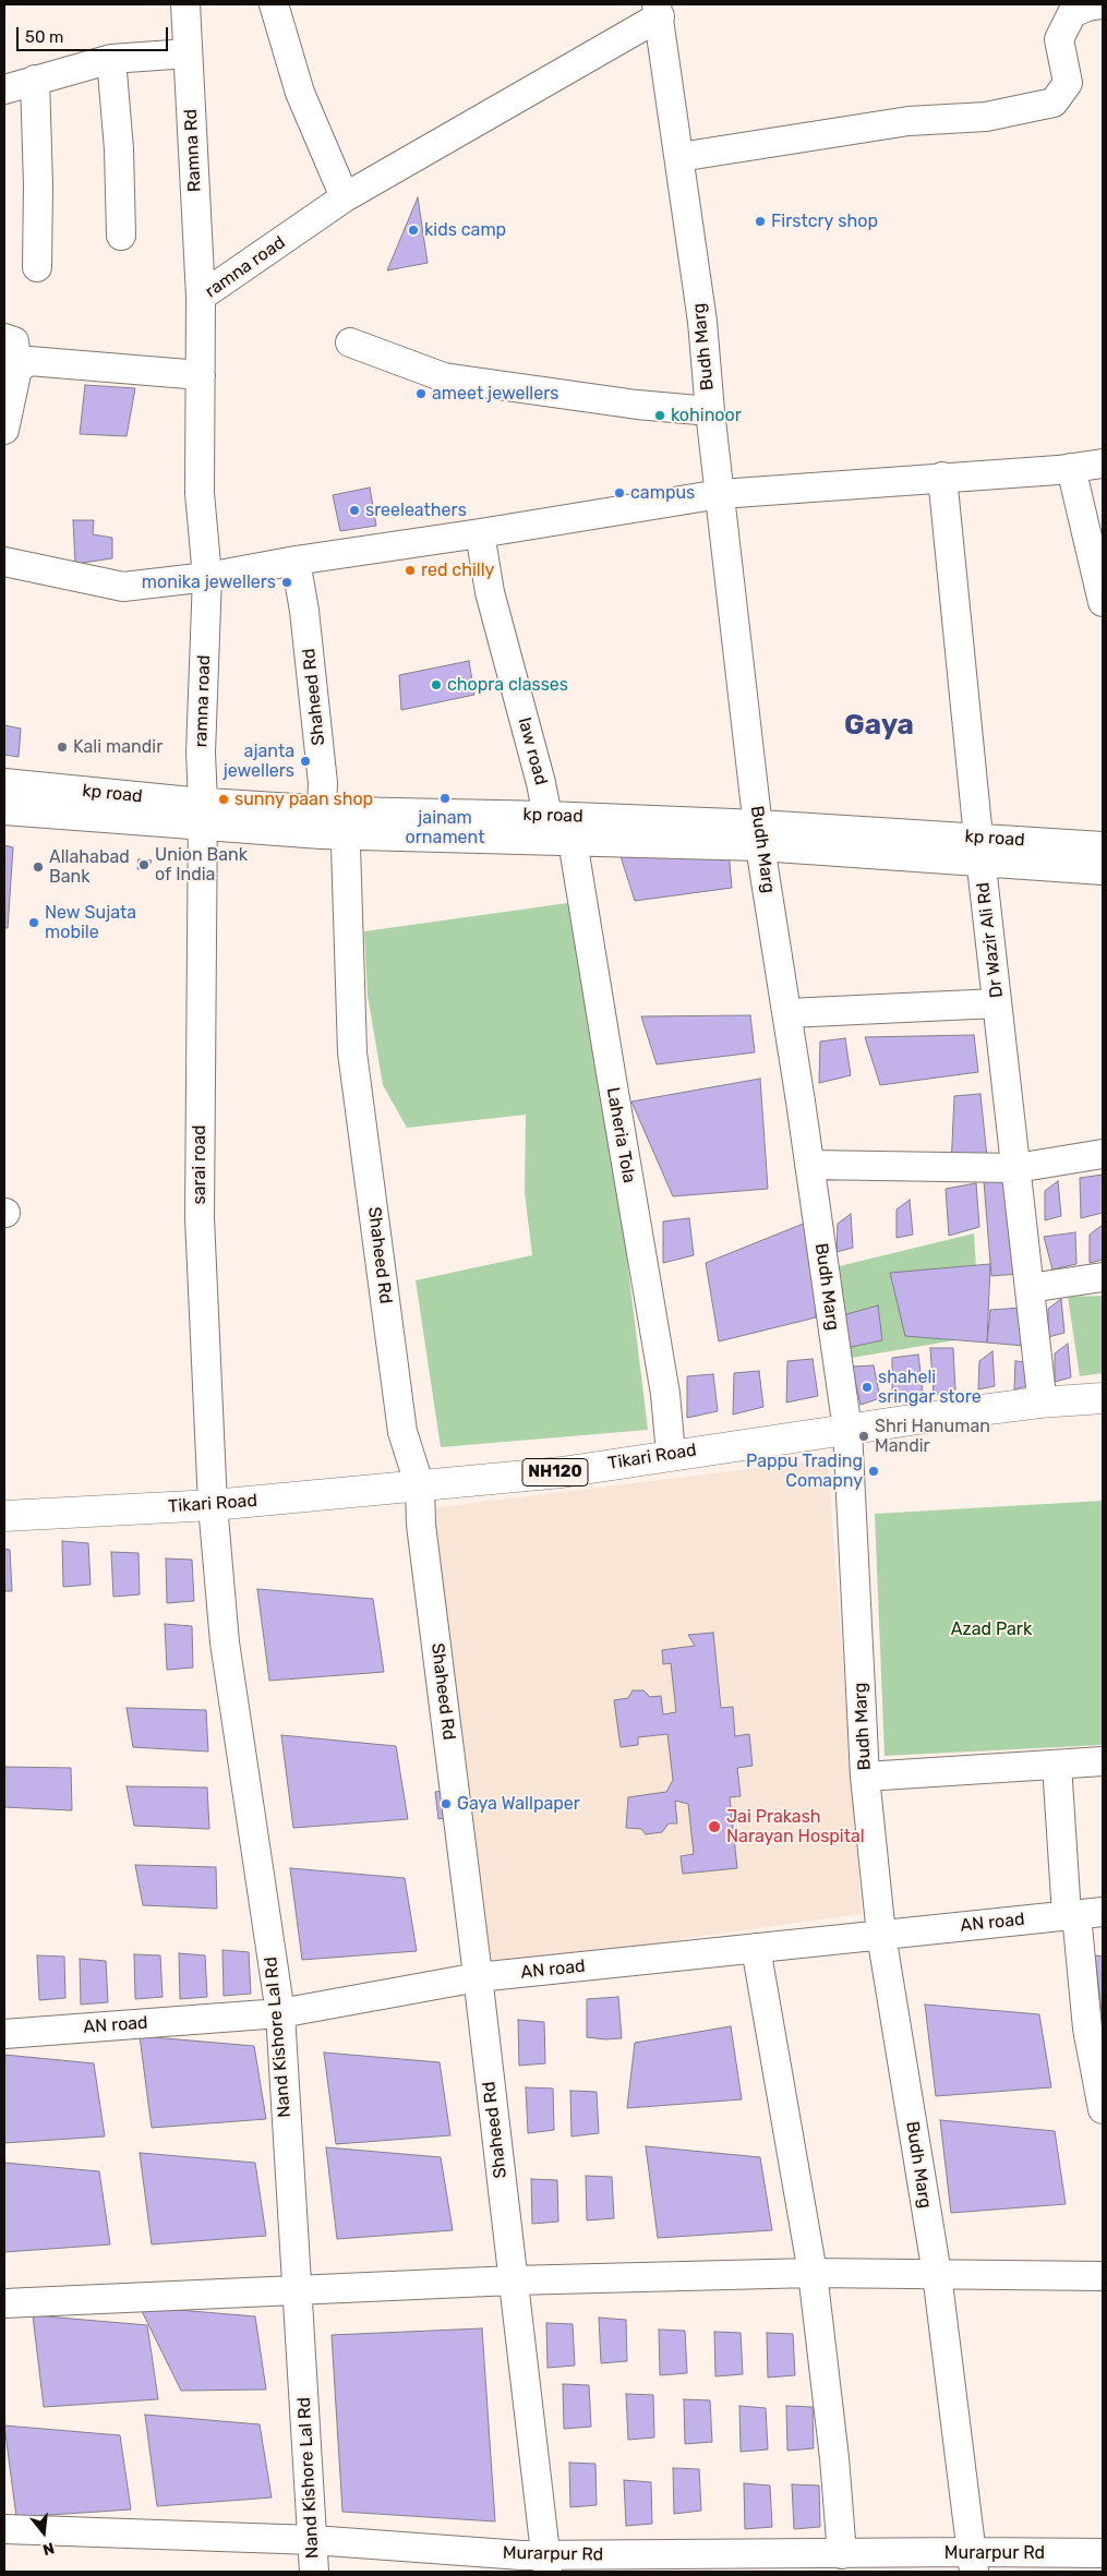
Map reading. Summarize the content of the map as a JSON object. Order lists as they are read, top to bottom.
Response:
{
  "streets": {
    "highway": ["Tikari Road", "NH120"],
    "street": [
      "Ramna Rd",
      "ramna road",
      "Budh Marg",
      "Shaheed Rd",
      "law road",
      "kp road",
      "Dr Wazir Ali Rd",
      "Laheria Tola",
      "sarai road",
      "AN road",
      "Nand Kishore Lal Rd",
      "Murarpur Rd"
    ]
  },
  "crossings": [
    ["Ramna Rd", "ramna road"],
    ["ramna road", "Budh Marg"],
    ["ramna road", "kp road"],
    ["ramna road", "sarai road"],
    ["Budh Marg", "kp road"],
    ["Budh Marg", "Tikari Road"],
    ["Budh Marg", "AN road"],
    ["Budh Marg", "Murarpur Rd"],
    ["Shaheed Rd", "kp road"],
    ["Shaheed Rd", "Tikari Road"],
    ["Shaheed Rd", "AN road"],
    ["Shaheed Rd", "Murarpur Rd"],
    ["law road", "kp road"],
    ["law road", "Laheria Tola"],
    ["kp road", "Dr Wazir Ali Rd"],
    ["kp road", "Laheria Tola"],
    ["kp road", "sarai road"],
    ["Dr Wazir Ali Rd", "Tikari Road"],
    ["Laheria Tola", "Tikari Road"],
    ["sarai road", "Tikari Road"],
    ["sarai road", "Nand Kishore Lal Rd"],
    ["Tikari Road", "Nand Kishore Lal Rd"],
    ["AN road", "Nand Kishore Lal Rd"],
    ["Nand Kishore Lal Rd", "Murarpur Rd"]
  ],
  "districts": ["Gaya"],
  "parks": ["Azad Park"],
  "places": [
    "Firstcry shop",
    "kids camp",
    "ameet jewellers",
    "kohinoor",
    "campus",
    "sreeleathers",
    "red chilly",
    "monika jewellers",
    "chopra classes",
    "Kali mandir",
    "ajanta jewellers",
    "jainam ornament",
    "sunny paan shop",
    "Union Bank of India",
    "Allahabad Bank",
    "New Sujata mobile",
    "shaheli sringar store",
    "Shri Hanuman Mandir",
    "Pappu Trading Comapny",
    "Gaya Wallpaper",
    "Jai Prakash Narayan Hospital"
  ],
  "scale_bar": "50 m",
  "north": "bottom"
}
